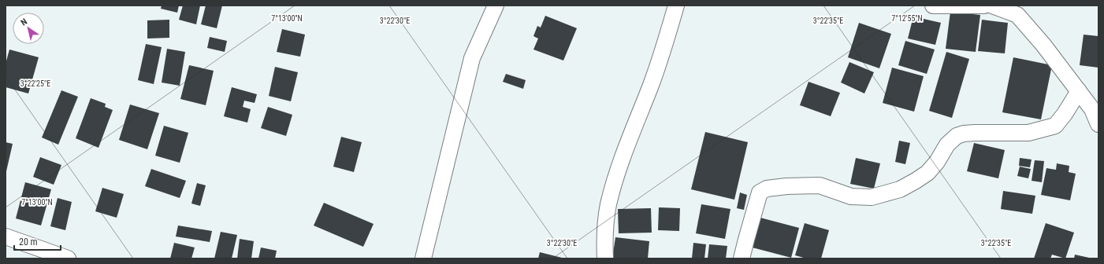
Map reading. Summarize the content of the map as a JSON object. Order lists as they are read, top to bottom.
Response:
{
  "scale_bar": "20 m",
  "north": "top left",
  "coordinates": [
    "7°13'00\"N",
    "7°12'55\"N",
    "3°22'30\"E",
    "3°22'35\"E",
    "3°22'25\"E"
  ]
}
